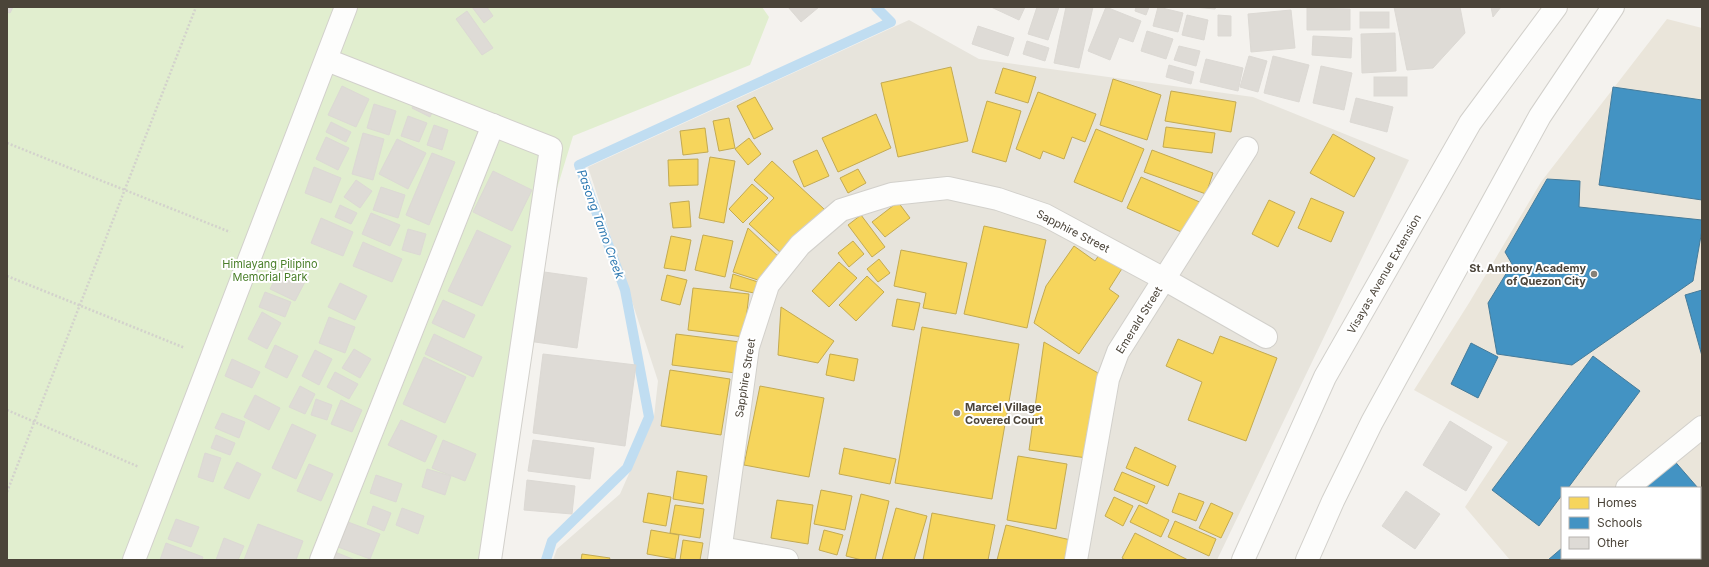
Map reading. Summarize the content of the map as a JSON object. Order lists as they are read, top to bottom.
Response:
{
  "streets": {
    "street": ["Sapphire Street", "Visayas Avenue Extension", "Emerald Street"]
  },
  "crossings": [
    ["Sapphire Street", "Emerald Street"]
  ],
  "water": ["Pasong Tamo Creek"],
  "parks": ["Himlayang Pilipino Memorial Park"],
  "places": ["St. Anthony Academy of Quezon City", "Marcel Village Covered Court"],
  "legend": ["Homes", "Schools", "Other"]
}
